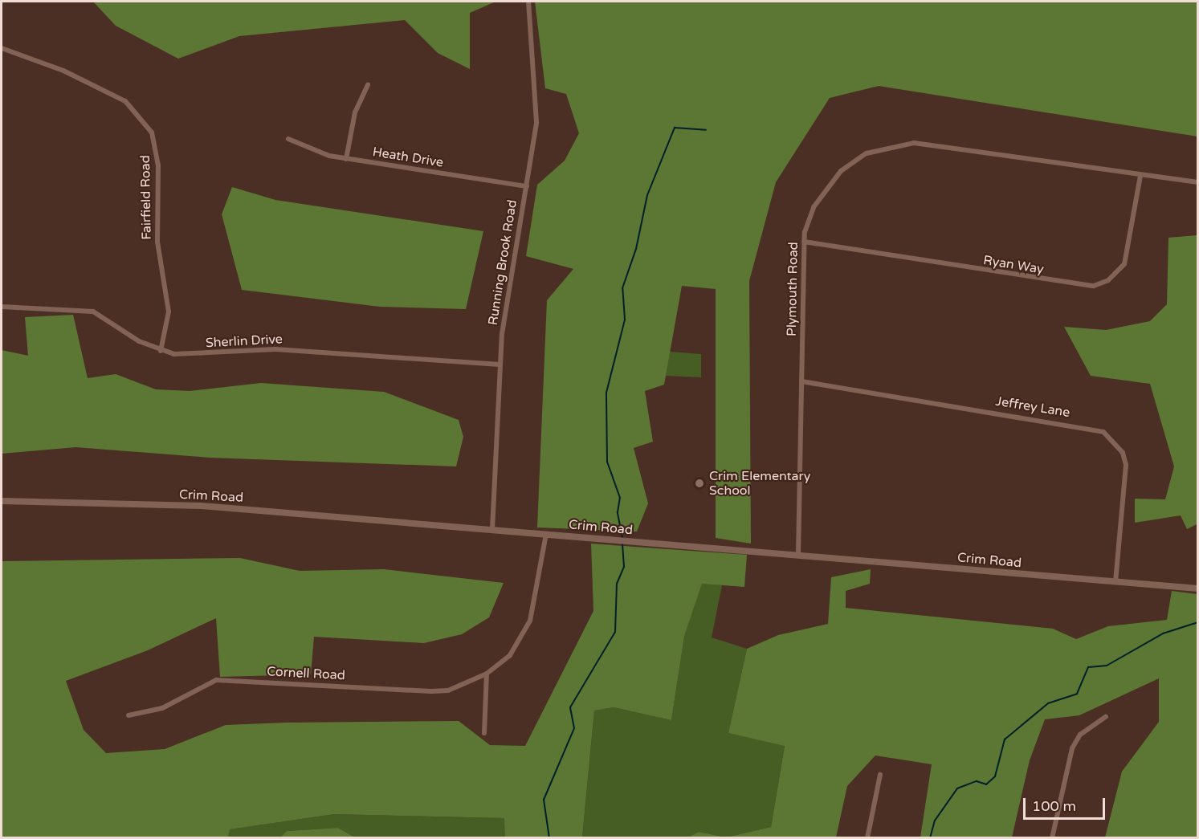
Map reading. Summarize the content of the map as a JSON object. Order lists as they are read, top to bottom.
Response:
{
  "streets": {
    "street": [
      "Heath Drive",
      "Fairfield Road",
      "Running Brook Road",
      "Ryan Way",
      "Plymouth Road",
      "Sherlin Drive",
      "Jeffrey Lane",
      "Crim Road",
      "Cornell Road"
    ]
  },
  "crossings": [
    ["Heath Drive", "Running Brook Road"],
    ["Fairfield Road", "Sherlin Drive"],
    ["Running Brook Road", "Sherlin Drive"],
    ["Running Brook Road", "Crim Road"],
    ["Ryan Way", "Plymouth Road"],
    ["Plymouth Road", "Jeffrey Lane"],
    ["Plymouth Road", "Crim Road"],
    ["Jeffrey Lane", "Crim Road"],
    ["Crim Road", "Cornell Road"]
  ],
  "places": ["Crim Elementary School"],
  "scale_bar": "100 m"
}
